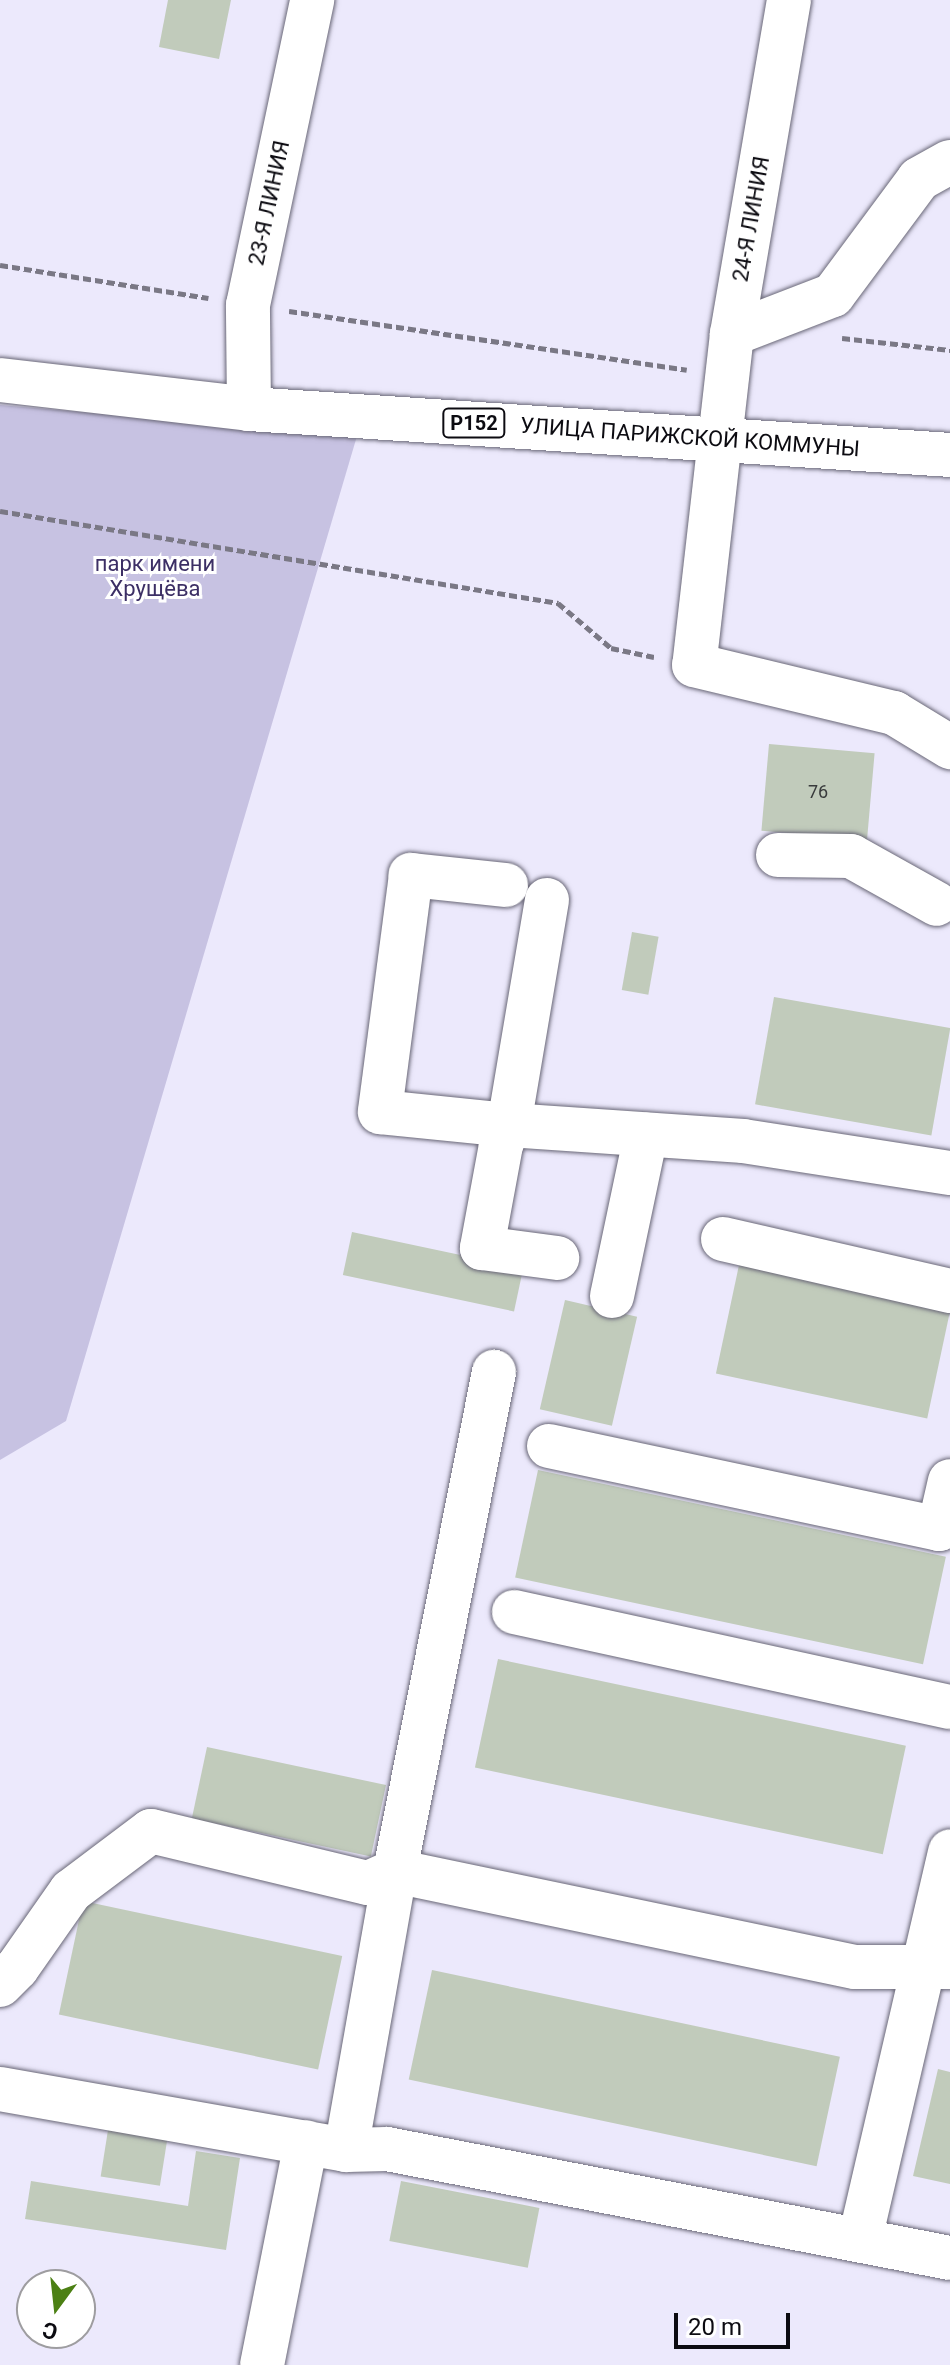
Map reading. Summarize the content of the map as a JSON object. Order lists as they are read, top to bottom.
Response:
{
  "streets": {
    "street": [
      "23-Я ЛИНИЯ",
      "24-Я ЛИНИЯ",
      "Р152",
      "УЛИЦА ПАРИЖСКОЙ КОММУНЫ"
    ]
  },
  "crossings": [
    ["23-Я ЛИНИЯ", "УЛИЦА ПАРИЖСКОЙ КОММУНЫ"],
    ["24-Я ЛИНИЯ", "УЛИЦА ПАРИЖСКОЙ КОММУНЫ"]
  ],
  "parks": ["парк имени Хрущёва"],
  "house_numbers": ["76"],
  "scale_bar": "20 m",
  "north": "bottom"
}
